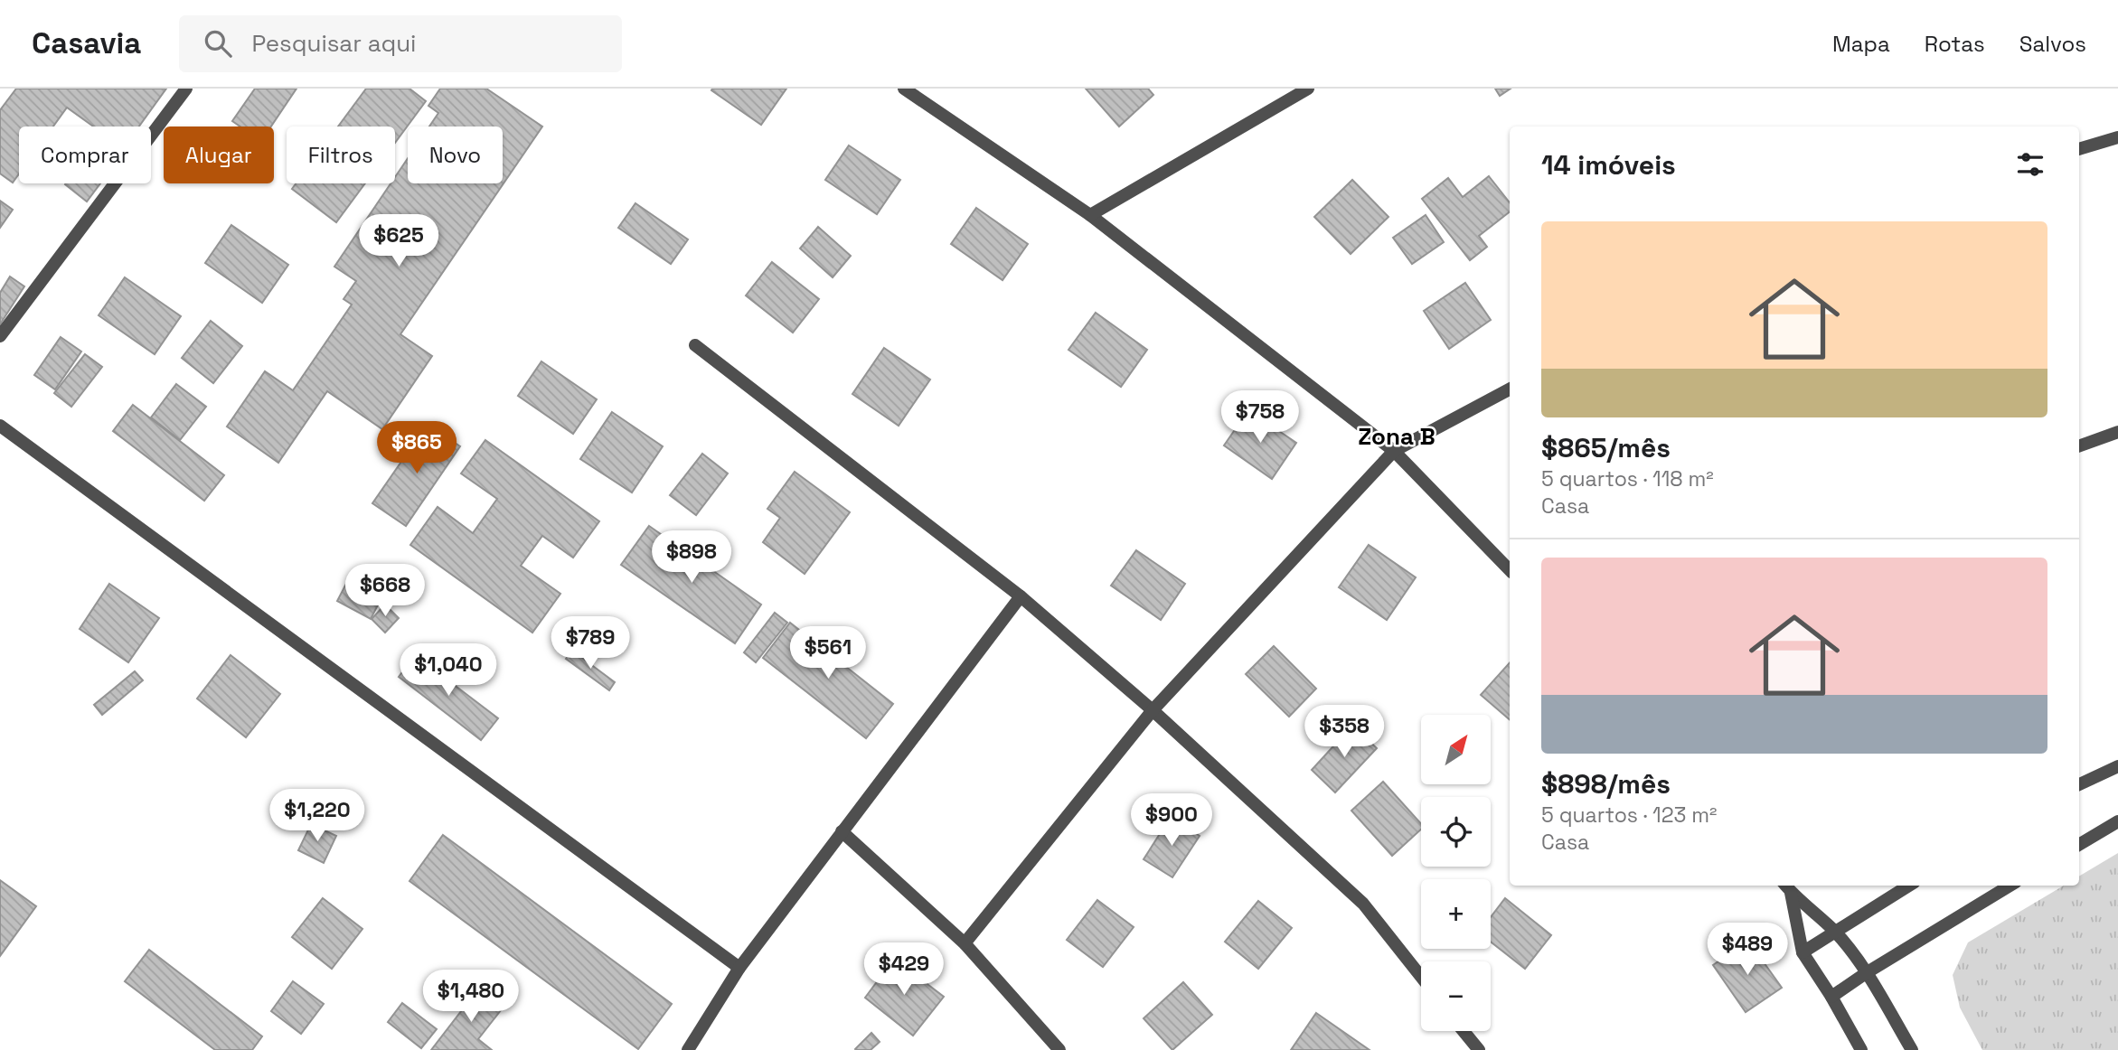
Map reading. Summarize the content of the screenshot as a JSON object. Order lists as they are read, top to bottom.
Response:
{
  "districts": ["Zona B"],
  "north": "top right",
  "page": {
    "header": "Casavia",
    "search": "Pesquisar aqui",
    "nav": ["Mapa", "Rotas", "Salvos"],
    "chip": [
      "Comprar",
      "Alugar",
      "Filtros",
      "Novo"
    ],
    "heading": "14 imóveis",
    "list": [
      {
        "name": "$865/mês",
        "note": "5 quartos · 118 m² · Casa"
      },
      {
        "name": "$898/mês",
        "note": "5 quartos · 123 m² · Casa"
      }
    ],
    "price": [
      "$625",
      "$758",
      "$865",
      "$898",
      "$668",
      "$789",
      "$561",
      "$1,040",
      "$358",
      "$1,220",
      "$900",
      "$489",
      "$429",
      "$1,480"
    ],
    "map_buttons": ["+", "−"]
  }
}
